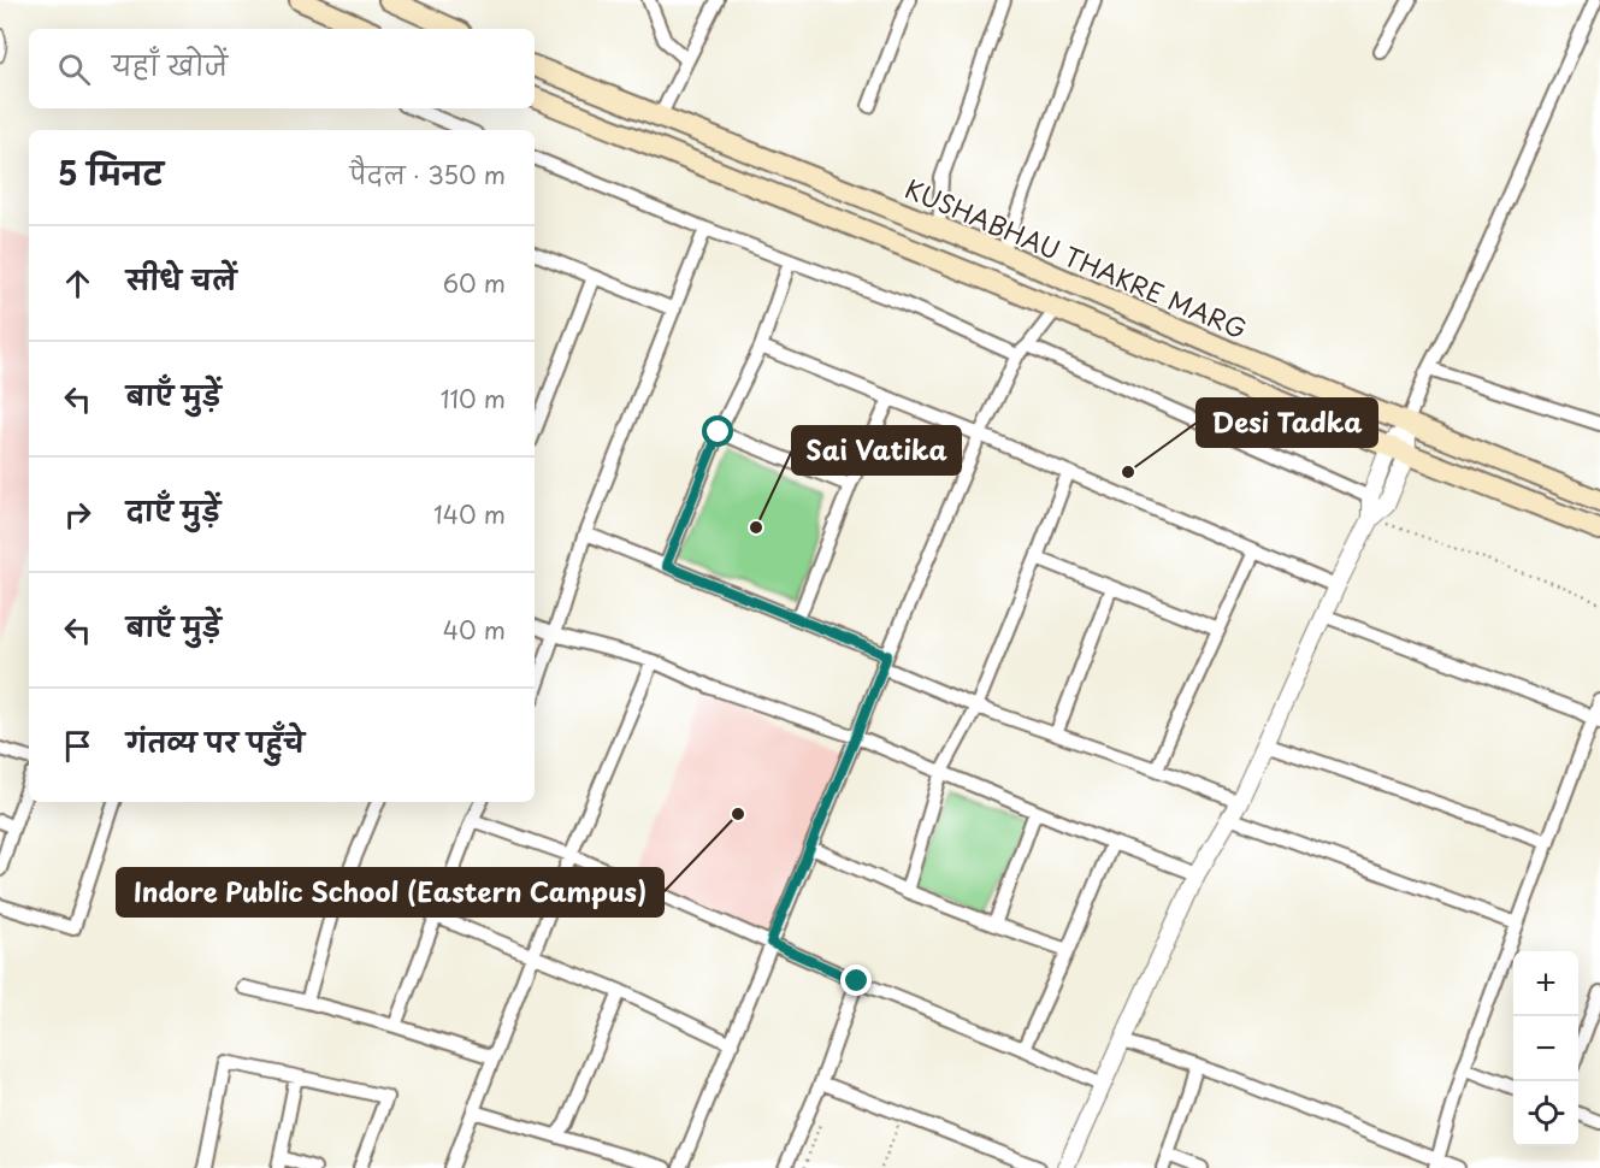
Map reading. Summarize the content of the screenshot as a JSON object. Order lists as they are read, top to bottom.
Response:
{
  "streets": {
    "main road": ["KUSHABHAU THAKRE MARG"]
  },
  "places": ["Desi Tadka", "Sai Vatika", "Indore Public School (Eastern Campus)"],
  "page": {
    "search": "यहाँ खोजें",
    "heading": ["5 मिनट", "पैदल · 350 m"],
    "list": [
      ["सीधे चलें", "60 m"],
      ["बाएँ मुड़ें", "110 m"],
      ["दाएँ मुड़ें", "140 m"],
      ["बाएँ मुड़ें", "40 m"],
      "गंतव्य पर पहुँचे"
    ],
    "map_buttons": ["+", "−"]
  }
}
